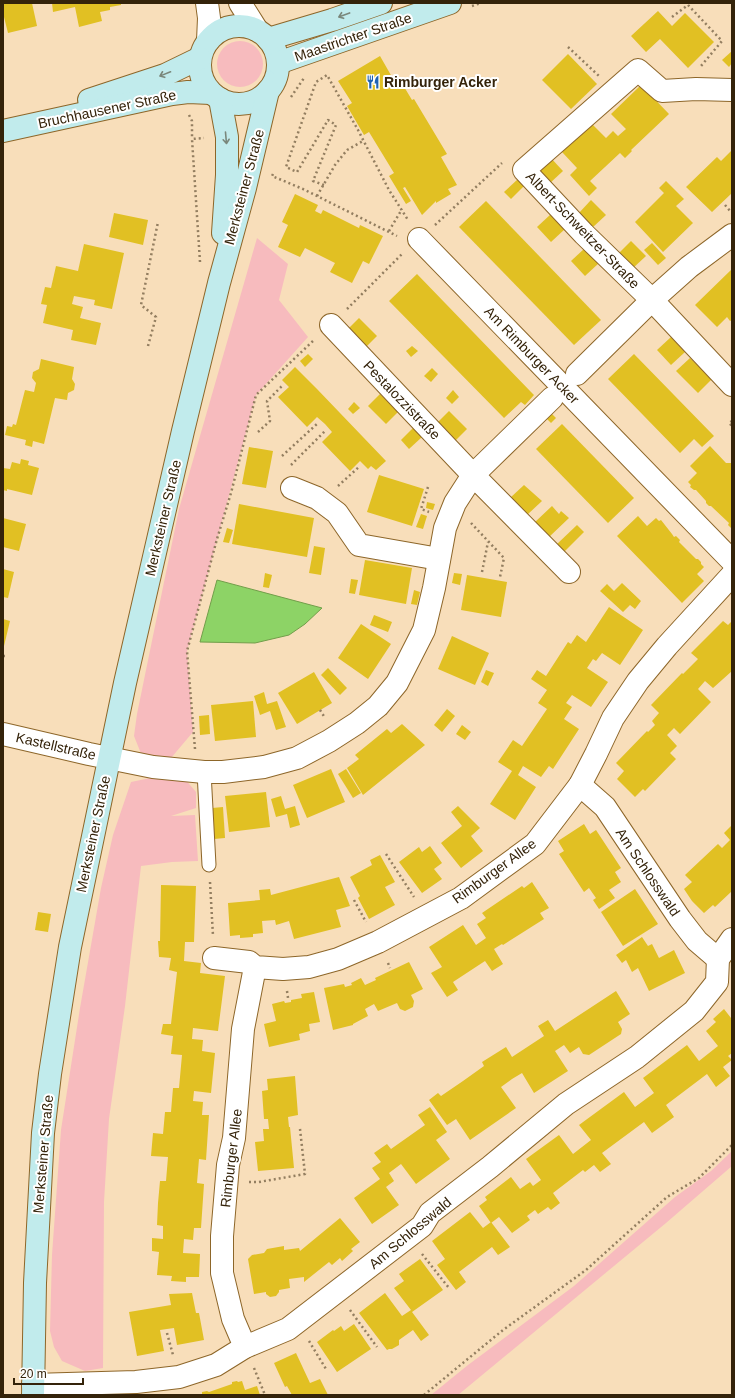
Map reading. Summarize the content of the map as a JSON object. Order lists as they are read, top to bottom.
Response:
{
  "streets": {
    "main road": ["Maastrichter Straße", "Bruchhausener Straße", "Merksteiner Straße"],
    "street": [
      "Albert-Schweitzer-Straße",
      "Am Rimburger Acker",
      "Pestalozzistraße",
      "Kastellstraße",
      "Rimburger Allee",
      "Am Schlosswald"
    ]
  },
  "crossings": [
    ["Maastrichter Straße", "Bruchhausener Straße"],
    ["Maastrichter Straße", "Merksteiner Straße"],
    ["Bruchhausener Straße", "Merksteiner Straße"],
    ["Merksteiner Straße", "Kastellstraße"],
    ["Merksteiner Straße", "Am Schlosswald"],
    ["Rimburger Allee", "Am Schlosswald"]
  ],
  "places": {
    "restaurant": ["Rimburger Acker"]
  },
  "scale_bar": "20 m"
}
